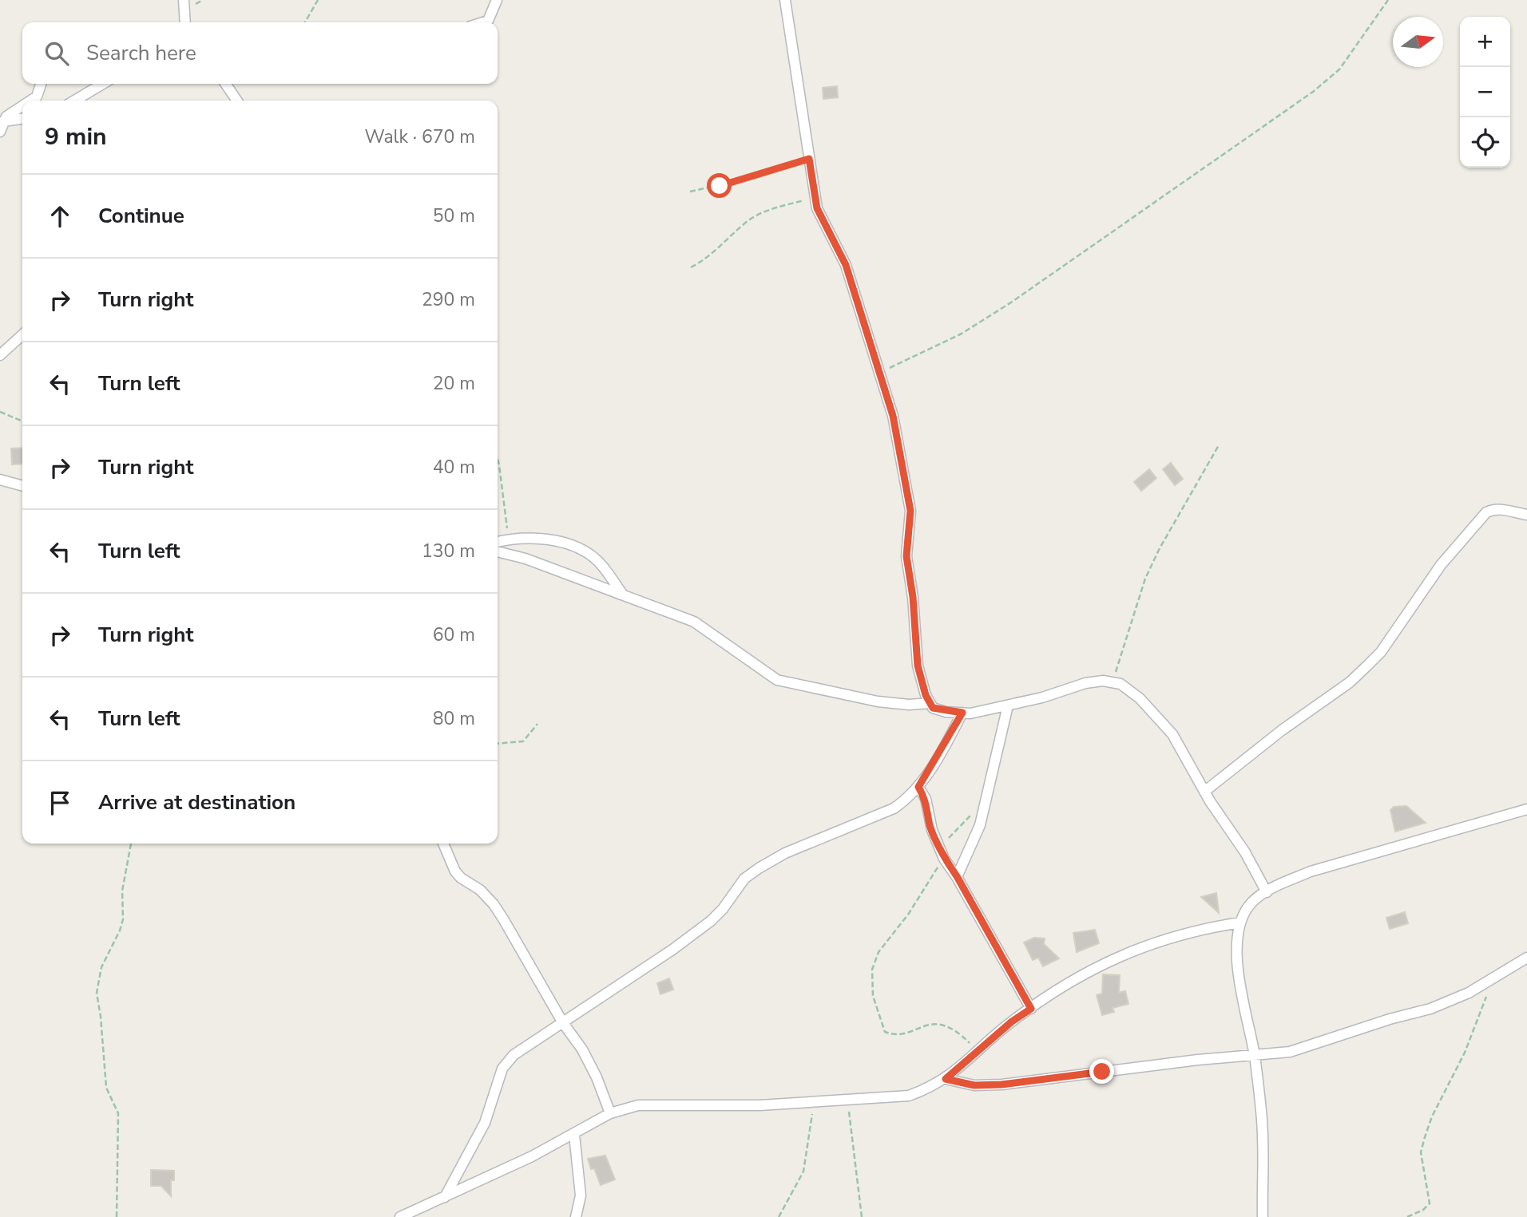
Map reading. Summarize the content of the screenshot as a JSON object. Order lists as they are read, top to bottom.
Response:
{
  "north": "right",
  "page": {
    "map_buttons": ["+", "−"],
    "search": "Search here",
    "heading": ["9 min", "Walk · 670 m"],
    "list": [
      ["Continue", "50 m"],
      ["Turn right", "290 m"],
      ["Turn left", "20 m"],
      ["Turn right", "40 m"],
      ["Turn left", "130 m"],
      ["Turn right", "60 m"],
      ["Turn left", "80 m"],
      "Arrive at destination"
    ]
  }
}
